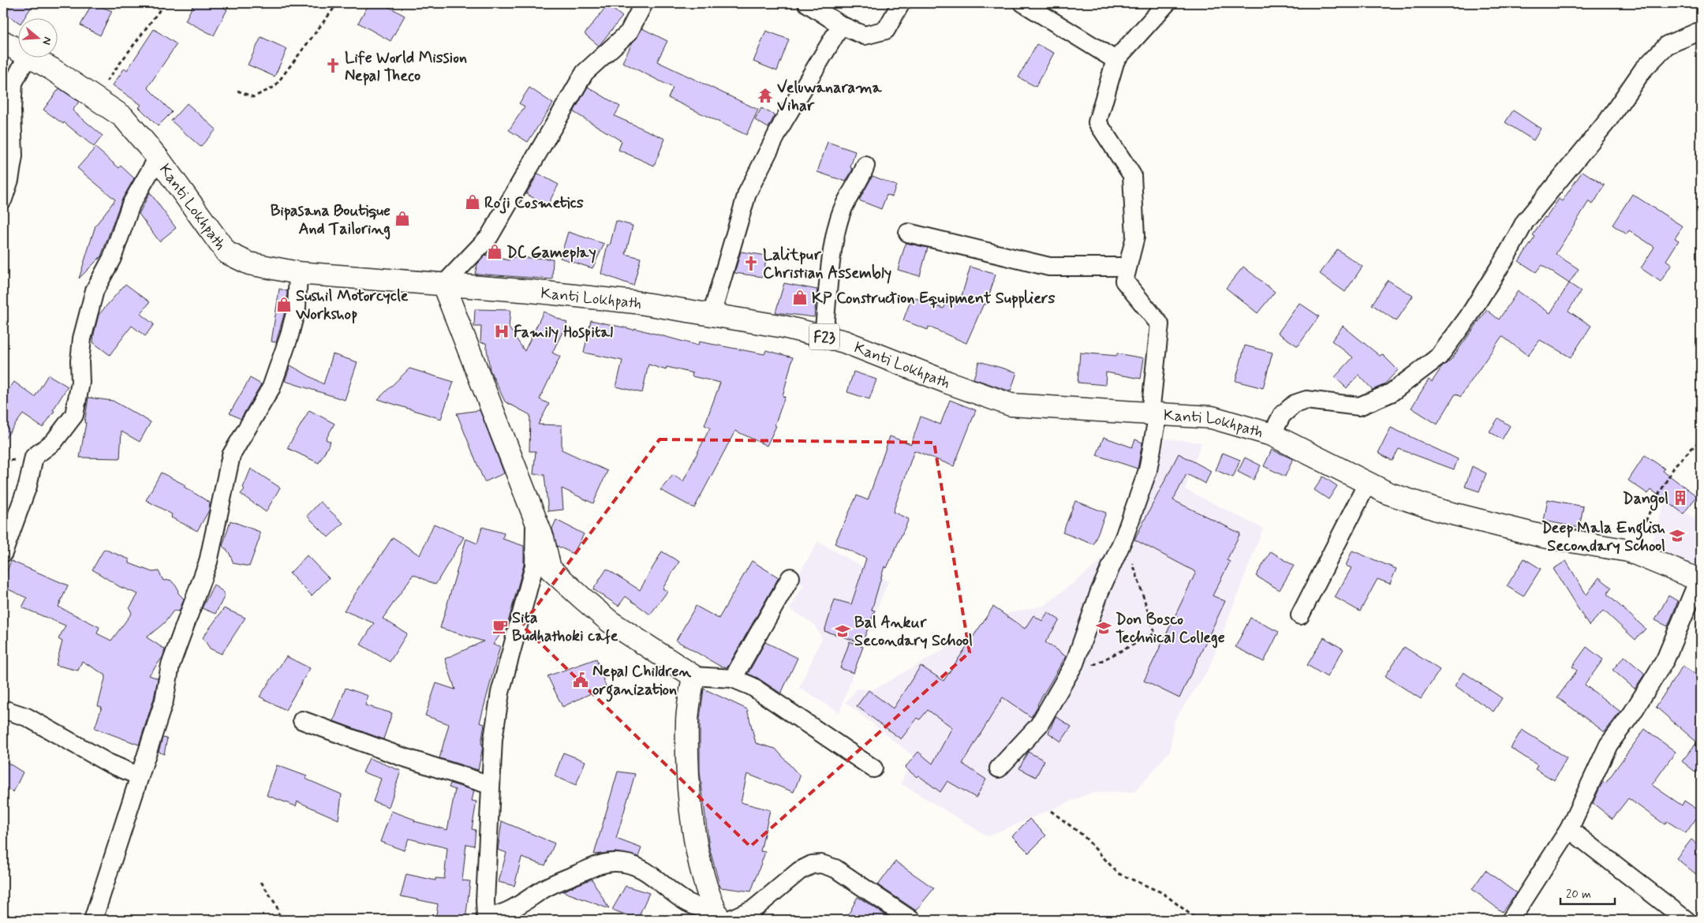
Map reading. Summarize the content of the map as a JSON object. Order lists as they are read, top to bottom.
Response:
{
  "streets": {
    "main road": ["Kanti Lokhpath", "F23"]
  },
  "places": {
    "church": ["Life World Mission Nepal Theco", "Lalitpur Christian Assembly"],
    "temple": ["Veluwanarama Vihar"],
    "shop": [
      "Roji Cosmetics",
      "Bipasana Boutique And Tailoring",
      "DC Gameplay",
      "KP Construction Equipment Suppliers",
      "Sushil Motorcycle Workshop"
    ],
    "hospital": ["Family Hospital"],
    "building": ["Dangol"],
    "school or university": ["Deep Mala English Secondary School", "Don Bosco Technical College", "Bal Ankur Secondary School"],
    "cafe": ["Sita Budhathoki cafe"],
    "public building": ["Nepal Children organization"]
  },
  "scale_bar": "20 m",
  "north": "right"
}
